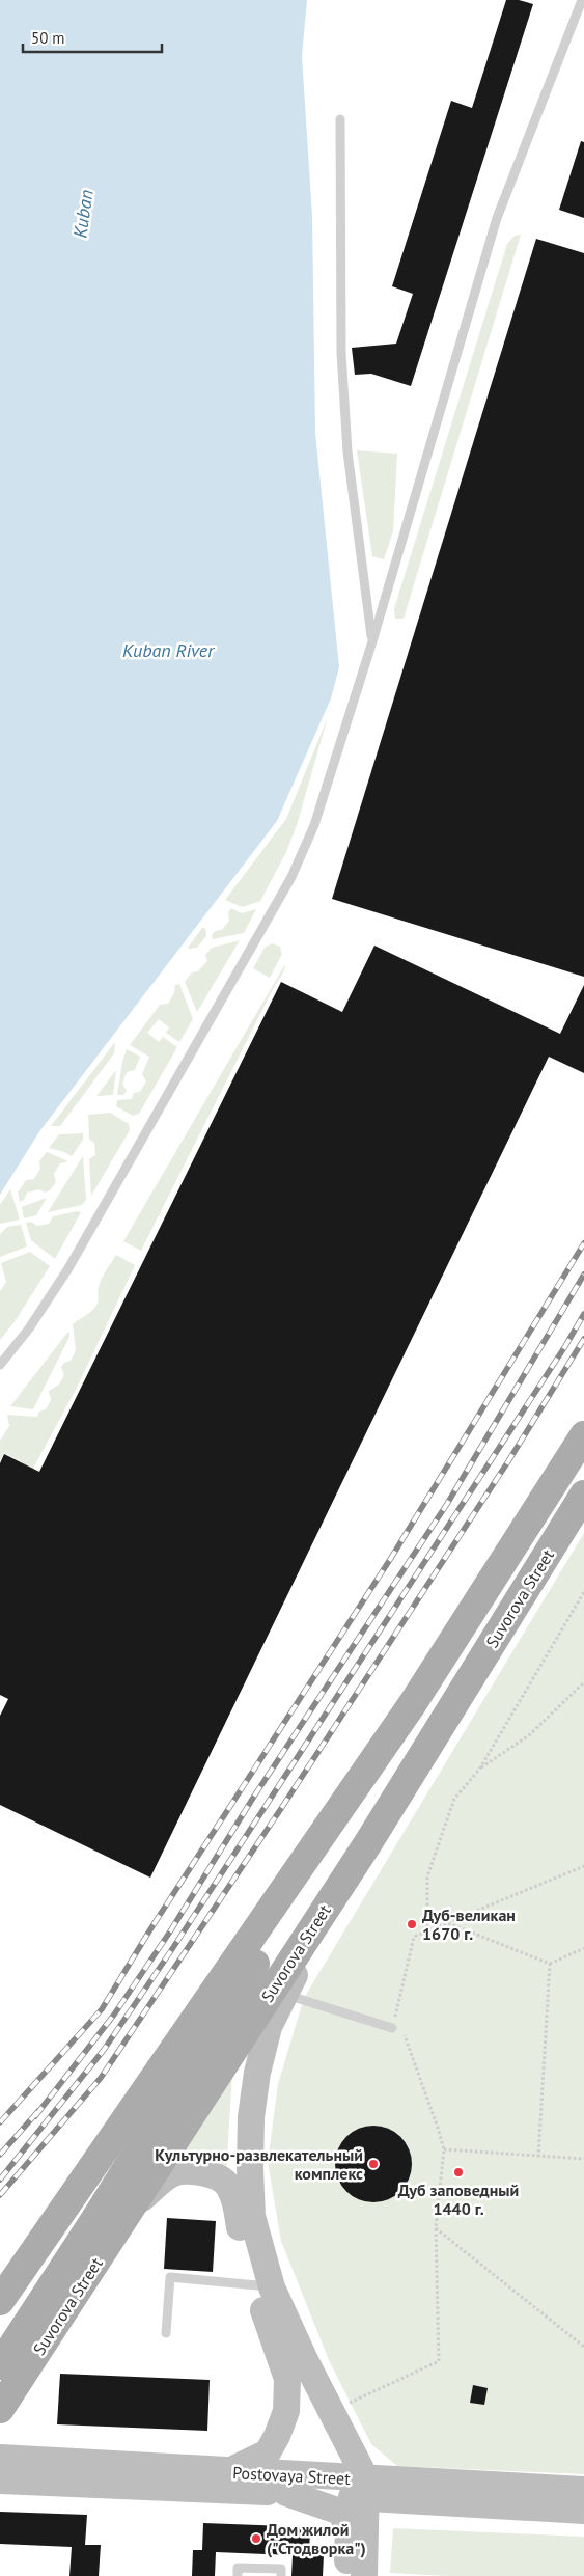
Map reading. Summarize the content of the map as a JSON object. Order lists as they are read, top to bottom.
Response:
{
  "streets": {
    "main road": ["Suvorova Street", "Postovaya Street"]
  },
  "water": ["Kuban", "Kuban River"],
  "places": [
    "Дуб-великан 1670 г.",
    "Культурно-развлекательный комплекс",
    "Дуб заповедный 1440 г.",
    "Дом жилой (\"Стодворка\")"
  ],
  "scale_bar": "50 m"
}
